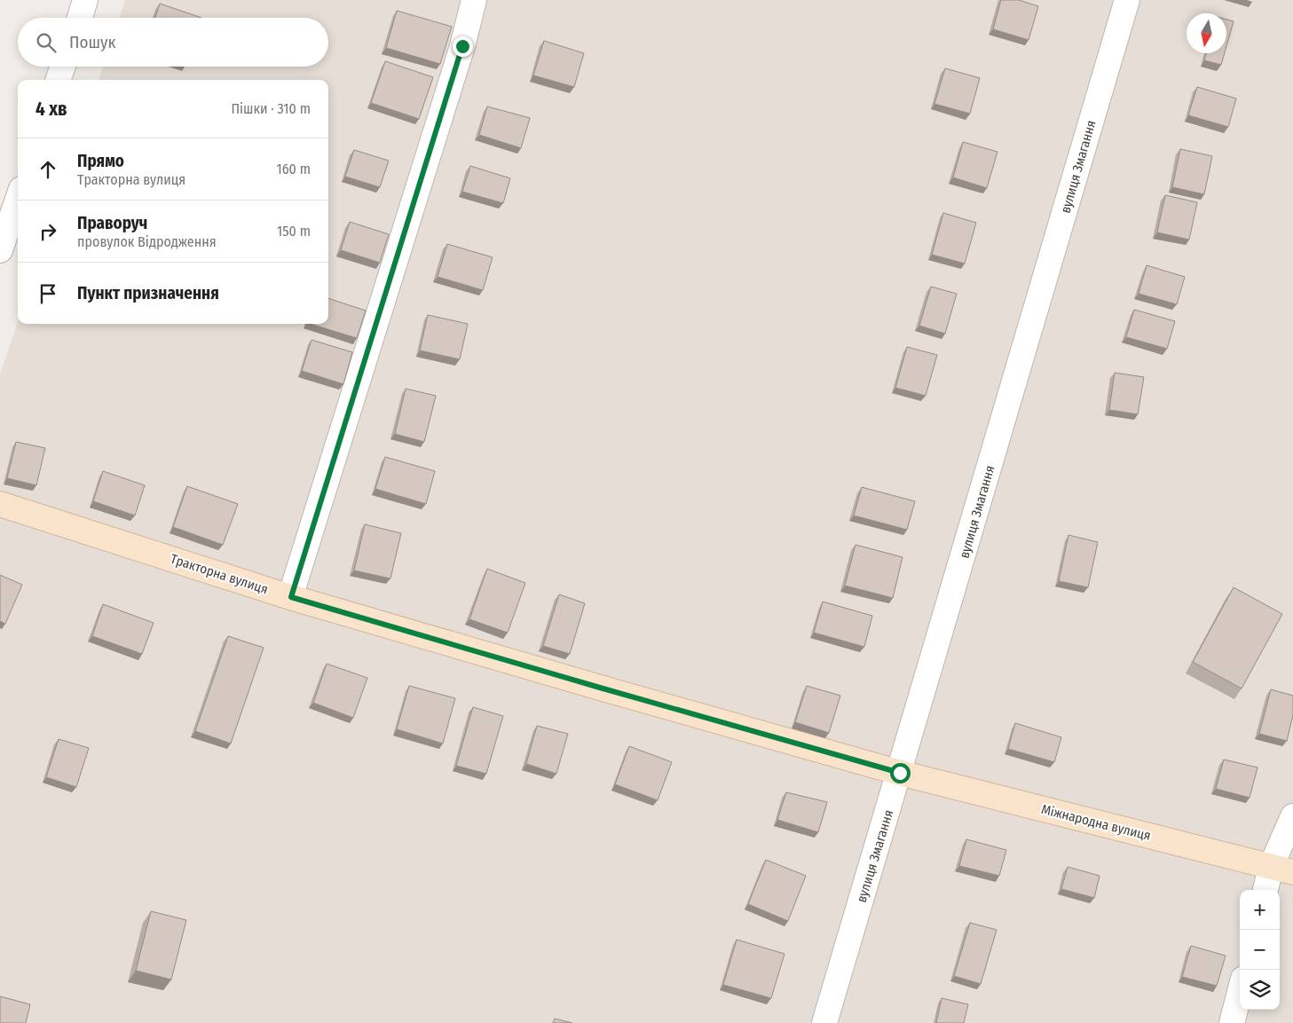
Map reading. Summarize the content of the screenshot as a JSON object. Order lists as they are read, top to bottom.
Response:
{
  "streets": {
    "street": ["вулиця Змагання", "Тракторна вулиця", "Міжнародна вулиця"]
  },
  "crossings": [
    ["вулиця Змагання", "Тракторна вулиця"],
    ["вулиця Змагання", "Міжнародна вулиця"],
    ["Тракторна вулиця", "Міжнародна вулиця"]
  ],
  "north": "bottom",
  "page": {
    "search": "Пошук",
    "heading": ["4 хв", "Пішки · 310 m"],
    "list": [
      ["Прямо", "Тракторна вулиця", "160 m"],
      ["Праворуч", "провулок Відродження", "150 m"],
      "Пункт призначення"
    ],
    "map_buttons": ["+", "−"]
  }
}
